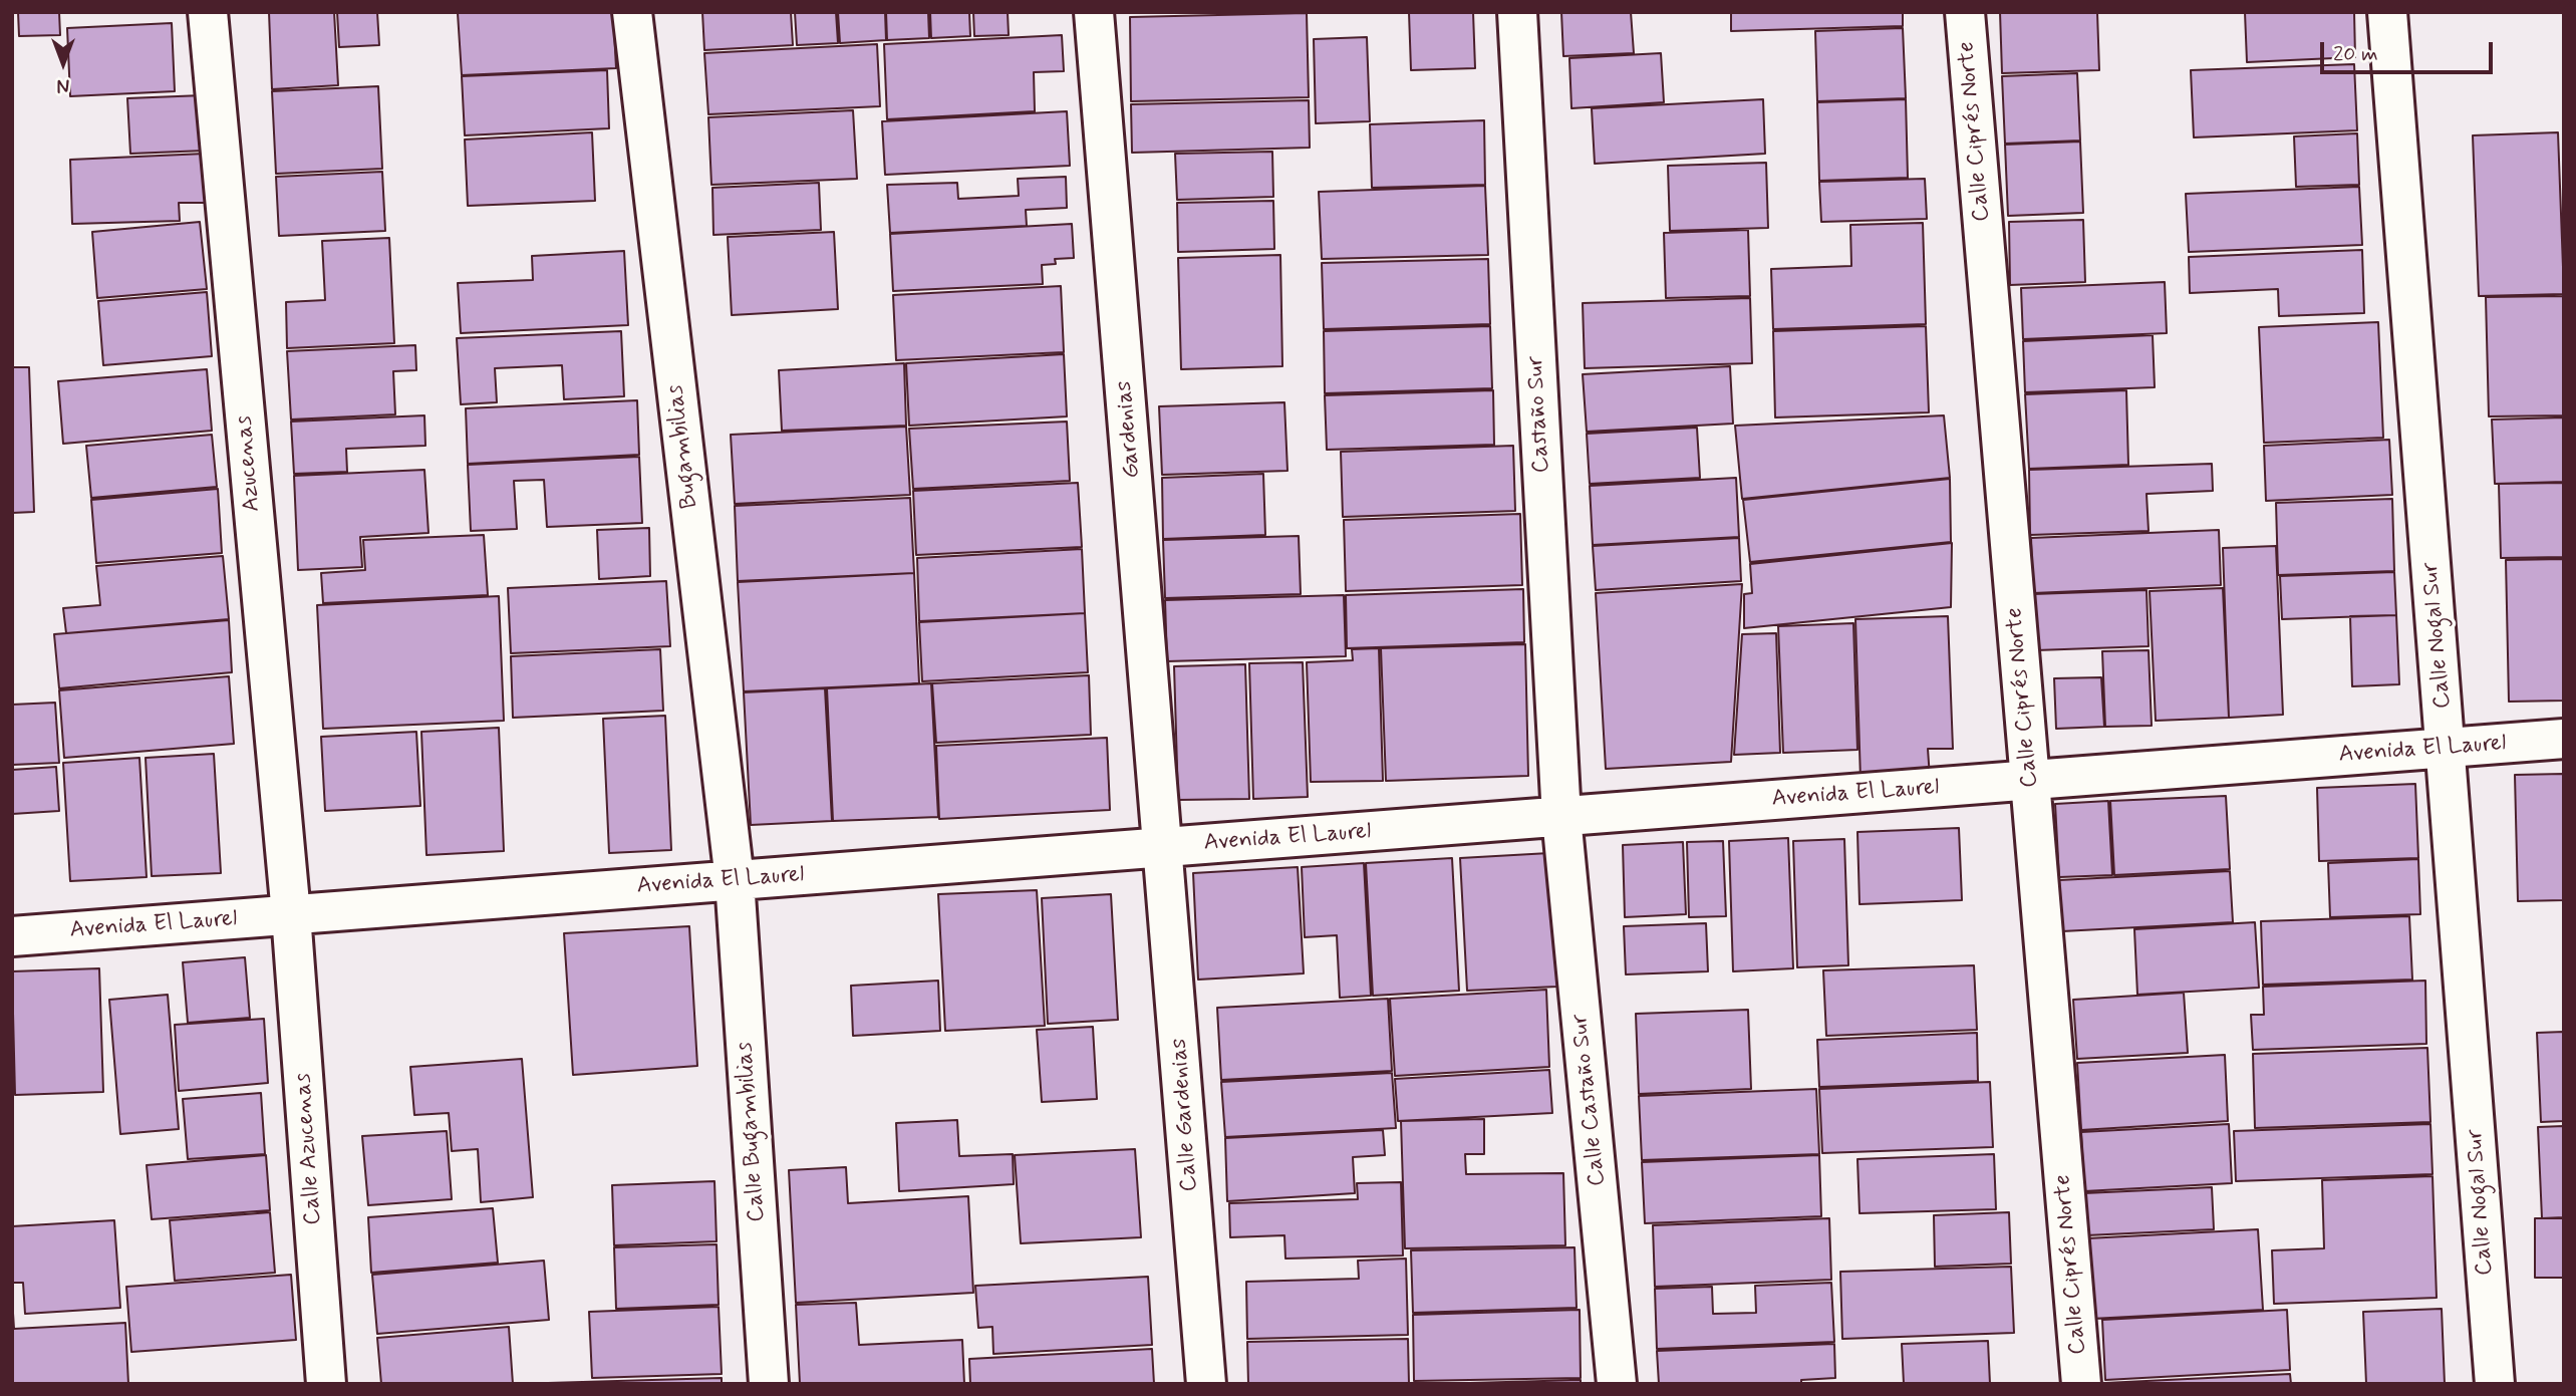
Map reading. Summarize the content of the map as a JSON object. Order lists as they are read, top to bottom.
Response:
{
  "streets": {
    "street": [
      "Calle Ciprés Norte",
      "Castaño Sur",
      "Gardenias",
      "Bugambilias",
      "Azucenas",
      "Calle Nogal Sur",
      "Avenida El Laurel",
      "Calle Castaño Sur",
      "Calle Gardenias",
      "Calle Bugambilias",
      "Calle Azucenas"
    ]
  },
  "crossings": [
    ["Calle Ciprés Norte", "Avenida El Laurel"],
    ["Castaño Sur", "Avenida El Laurel"],
    ["Castaño Sur", "Calle Castaño Sur"],
    ["Gardenias", "Avenida El Laurel"],
    ["Gardenias", "Calle Gardenias"],
    ["Bugambilias", "Avenida El Laurel"],
    ["Bugambilias", "Calle Bugambilias"],
    ["Azucenas", "Avenida El Laurel"],
    ["Azucenas", "Calle Azucenas"],
    ["Calle Nogal Sur", "Avenida El Laurel"],
    ["Avenida El Laurel", "Calle Castaño Sur"],
    ["Avenida El Laurel", "Calle Gardenias"],
    ["Avenida El Laurel", "Calle Bugambilias"],
    ["Avenida El Laurel", "Calle Azucenas"]
  ],
  "scale_bar": "20 m",
  "north": "bottom"
}
